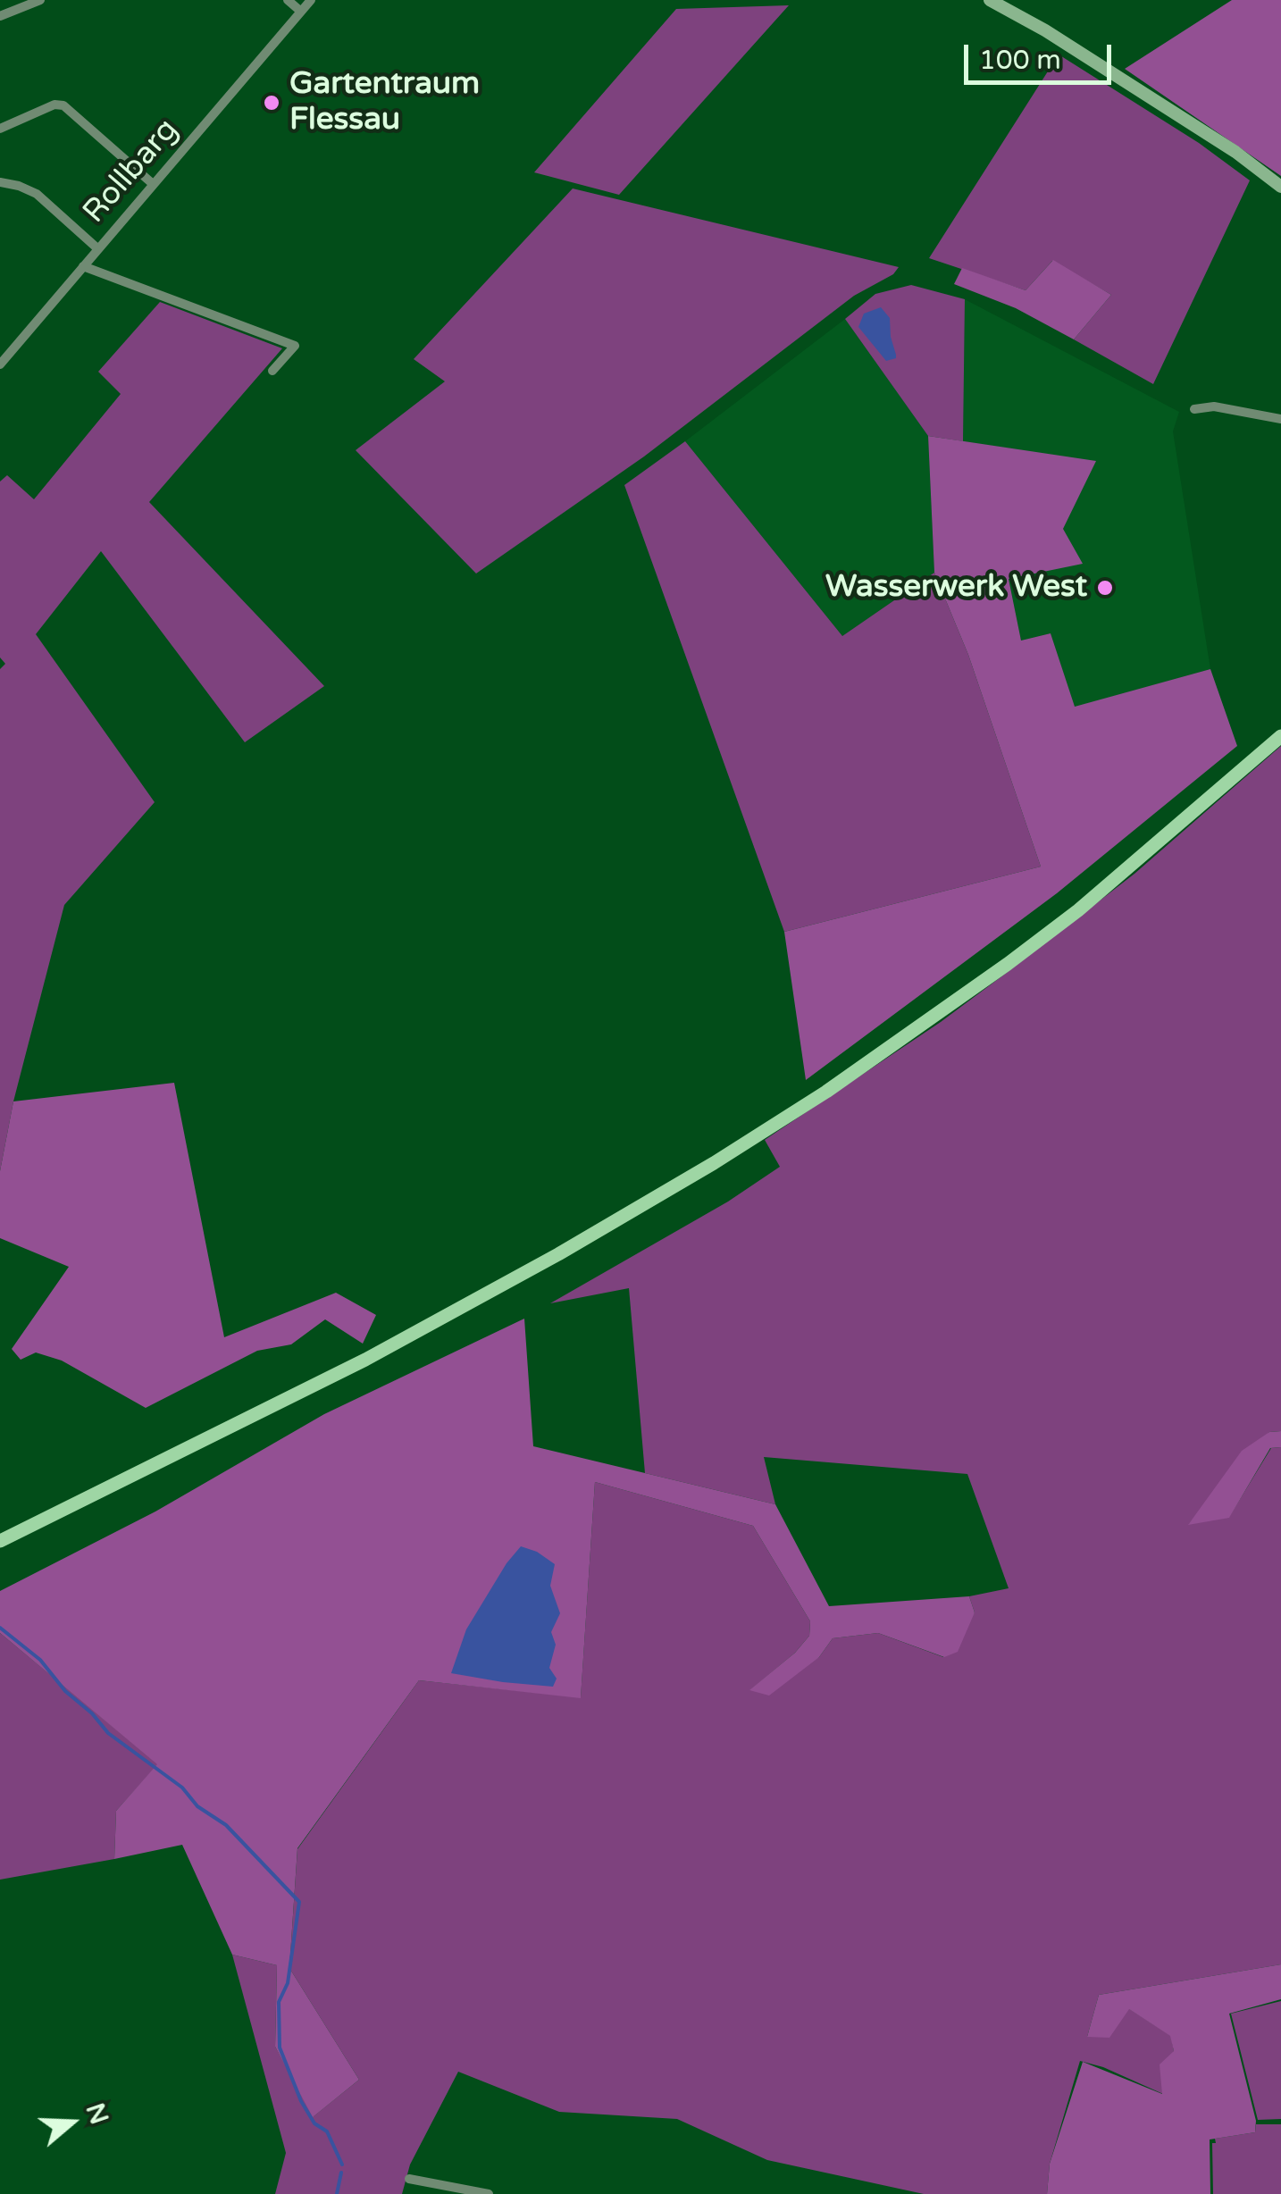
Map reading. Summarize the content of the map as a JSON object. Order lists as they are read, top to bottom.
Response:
{
  "streets": {
    "street": ["Rollbarg"]
  },
  "places": ["Gartentraum Flessau", "Wasserwerk West"],
  "scale_bar": "100 m",
  "north": "right"
}
